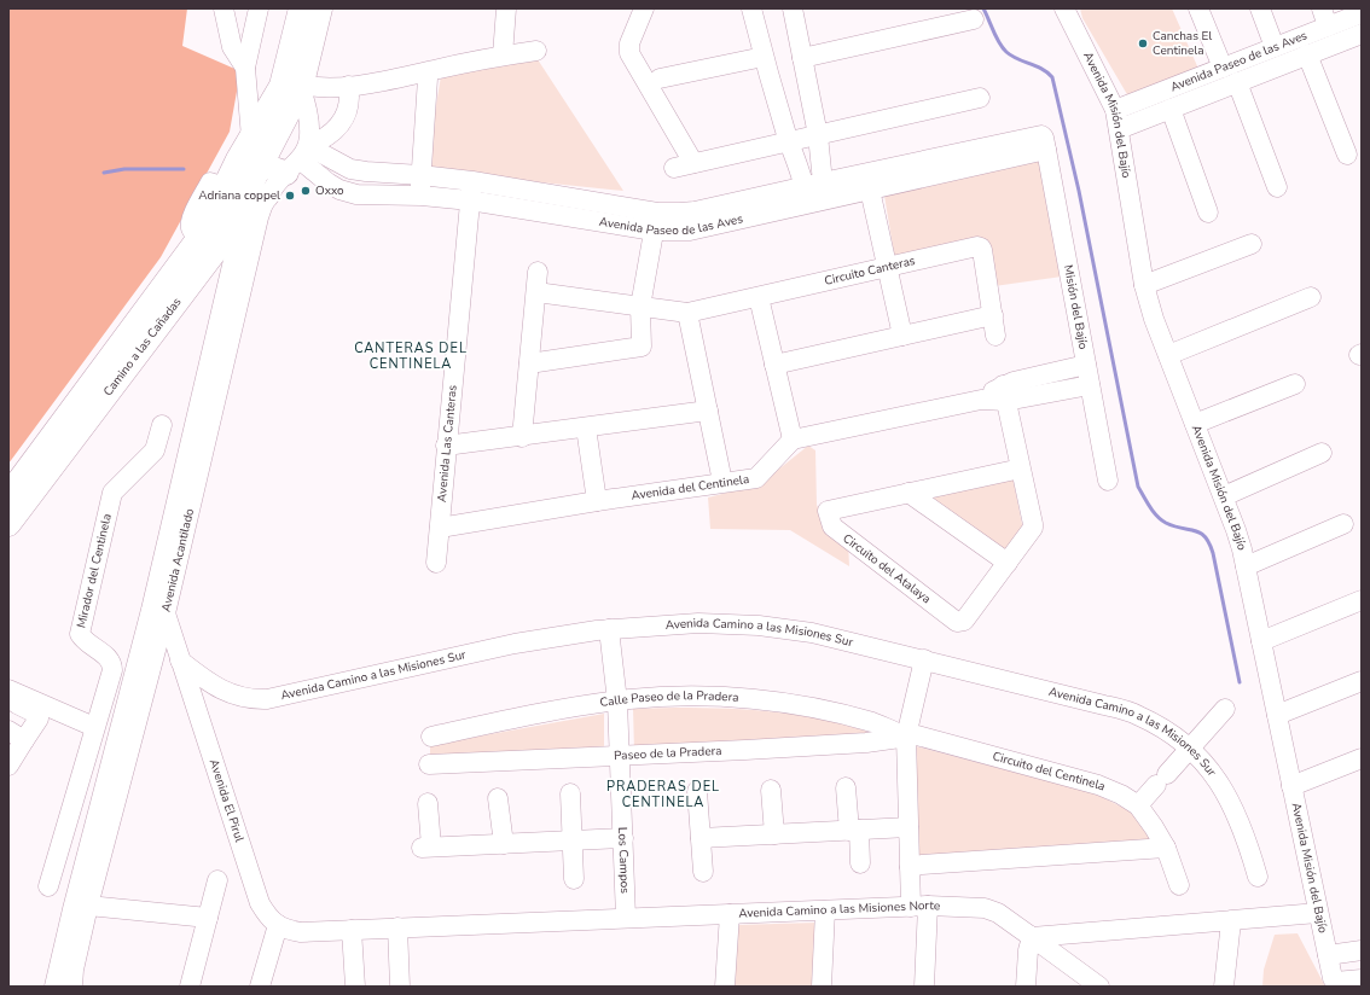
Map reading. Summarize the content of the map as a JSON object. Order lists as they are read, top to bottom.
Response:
{
  "streets": {
    "main road": ["Camino a las Cañadas"],
    "street": [
      "Avenida Paseo de las Aves",
      "Avenida Misión del Bajío",
      "Circuito Canteras",
      "Misión del Bajío",
      "Avenida Las Canteras",
      "Avenida del Centinela",
      "Avenida Acantilado",
      "Circuito del Atalaya",
      "Mirador del Centinela",
      "Avenida Camino a las Misiones Sur",
      "Calle Paseo de la Pradera",
      "Paseo de la Pradera",
      "Circuito del Centinela",
      "Avenida El Pirul",
      "Los Campos",
      "Avenida Camino a las Misiones Norte"
    ]
  },
  "crossings": [
    ["Avenida Paseo de las Aves", "Avenida Misión del Bajío"],
    ["Avenida Paseo de las Aves", "Misión del Bajío"],
    ["Avenida Paseo de las Aves", "Avenida Las Canteras"],
    ["Avenida Paseo de las Aves", "Avenida Acantilado"],
    ["Camino a las Cañadas", "Avenida Acantilado"],
    ["Avenida Las Canteras", "Avenida del Centinela"],
    ["Avenida Acantilado", "Avenida El Pirul"],
    ["Avenida Camino a las Misiones Sur", "Avenida El Pirul"],
    ["Avenida Camino a las Misiones Sur", "Los Campos"],
    ["Calle Paseo de la Pradera", "Paseo de la Pradera"],
    ["Calle Paseo de la Pradera", "Circuito del Centinela"],
    ["Calle Paseo de la Pradera", "Los Campos"],
    ["Paseo de la Pradera", "Circuito del Centinela"],
    ["Paseo de la Pradera", "Los Campos"],
    ["Avenida El Pirul", "Avenida Camino a las Misiones Norte"],
    ["Los Campos", "Avenida Camino a las Misiones Norte"]
  ],
  "districts": ["CANTERAS DEL CENTINELA", "PRADERAS DEL CENTINELA"],
  "places": ["Canchas El Centinela", "Oxxo", "Adriana coppel"]
}
